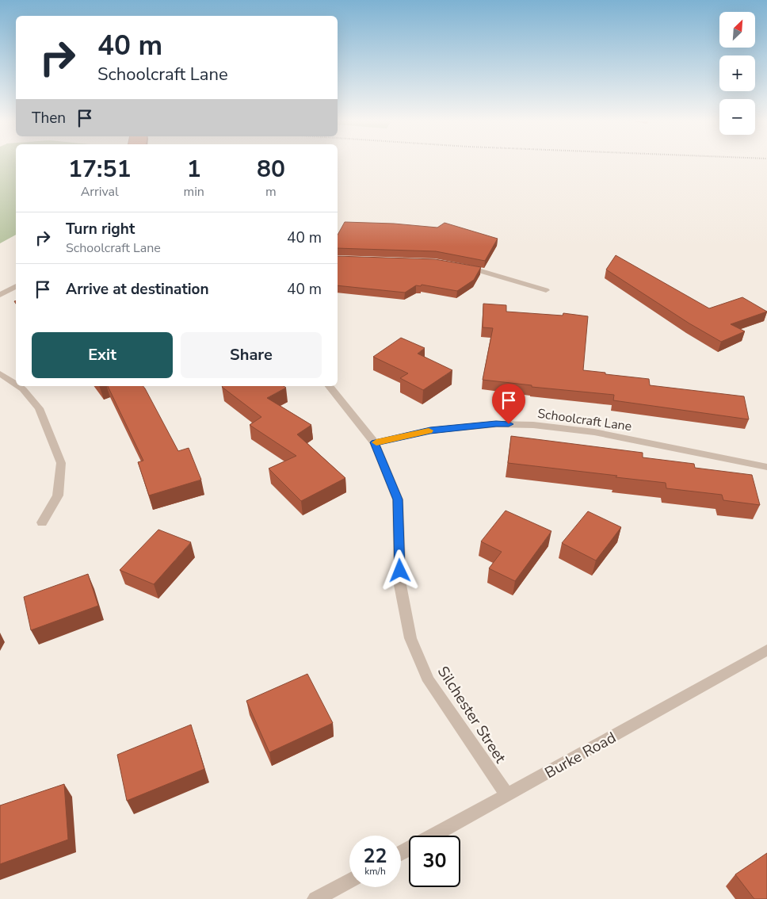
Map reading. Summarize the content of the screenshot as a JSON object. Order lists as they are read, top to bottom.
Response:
{
  "streets": {
    "street": ["Schoolcraft Lane", "Silchester Street", "Burke Road"]
  },
  "crossings": [
    ["Schoolcraft Lane", "Silchester Street"],
    ["Silchester Street", "Burke Road"]
  ],
  "north": "top right",
  "page": {
    "map_buttons": ["+", "−"],
    "turn": ["40 m", "Schoolcraft Lane"],
    "then": "Then",
    "eta": [
      "17:51",
      "Arrival",
      "1",
      "min",
      "80",
      "m"
    ],
    "list": [
      {
        "name": "Turn right",
        "note": "Schoolcraft Lane",
        "value": "40 m"
      },
      {
        "name": "Arrive at destination",
        "value": "40 m"
      }
    ],
    "buttons": ["Exit", "Share"],
    "speed": "22 km/h",
    "limit": "30"
  }
}
